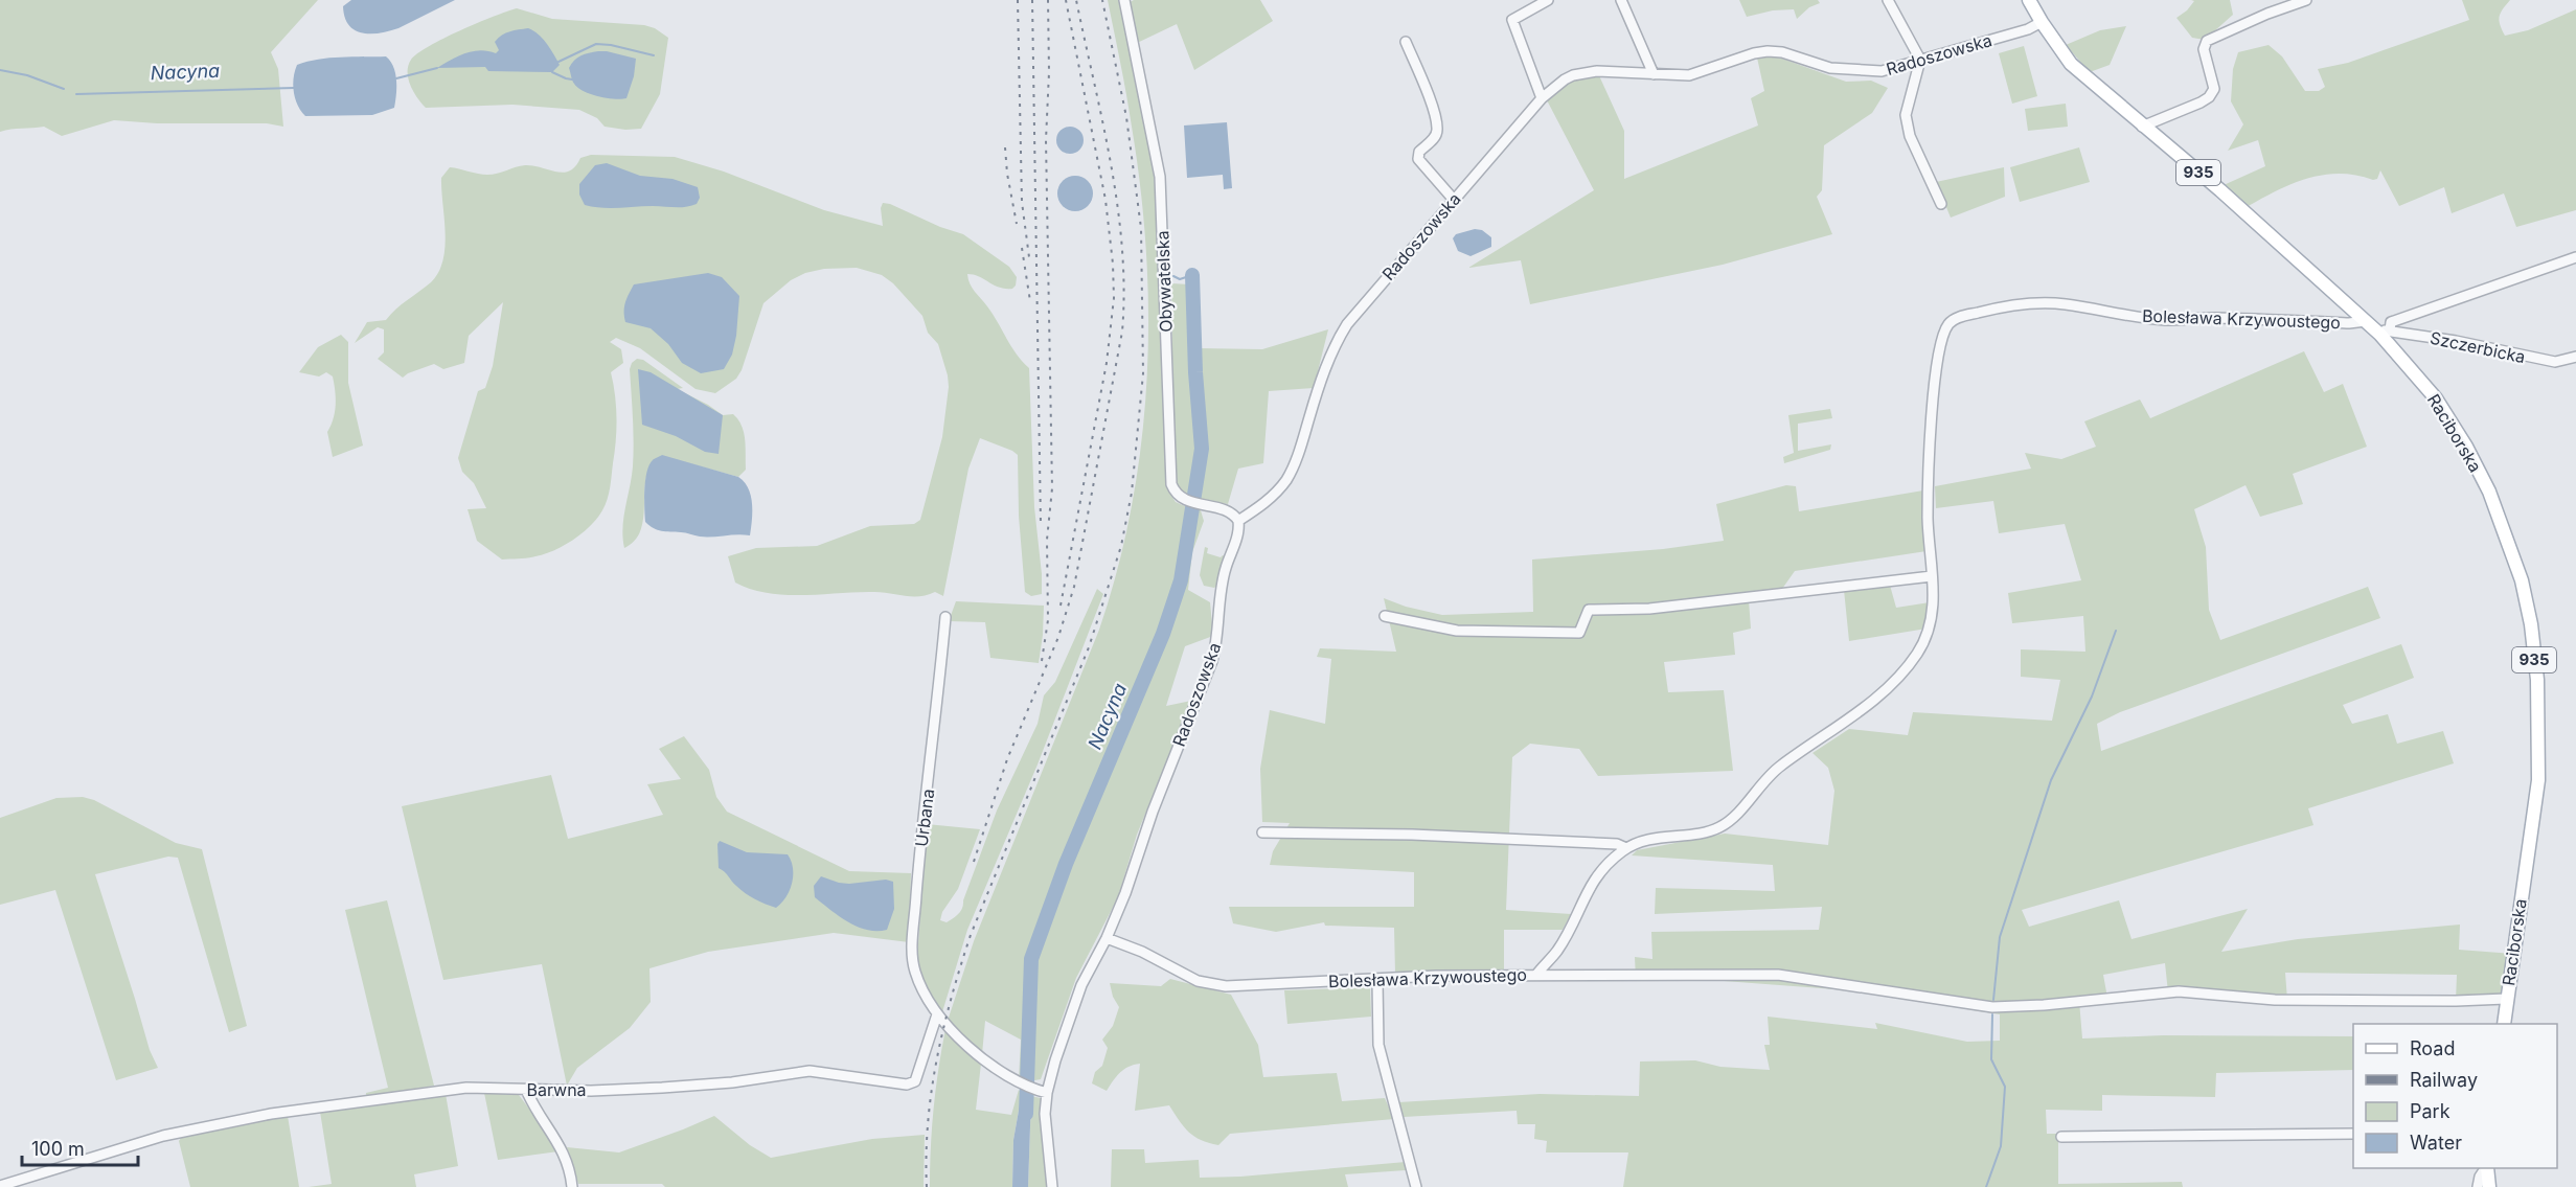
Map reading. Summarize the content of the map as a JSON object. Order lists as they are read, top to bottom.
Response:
{
  "streets": {
    "main road": ["935", "Raciborska"],
    "street": [
      "Radoszowska",
      "Obywatelska",
      "Bolesława Krzywoustego",
      "Szczerbicka",
      "Urbana",
      "Barwna"
    ]
  },
  "crossings": [
    ["Radoszowska", "Obywatelska"],
    ["Radoszowska", "Bolesława Krzywoustego"],
    ["Radoszowska", "Raciborska"],
    ["Bolesława Krzywoustego", "Raciborska"],
    ["Szczerbicka", "Raciborska"],
    ["Urbana", "Barwna"]
  ],
  "water": ["Nacyna"],
  "legend": [
    "Road",
    "Railway",
    "Park",
    "Water"
  ],
  "scale_bar": "100 m"
}
